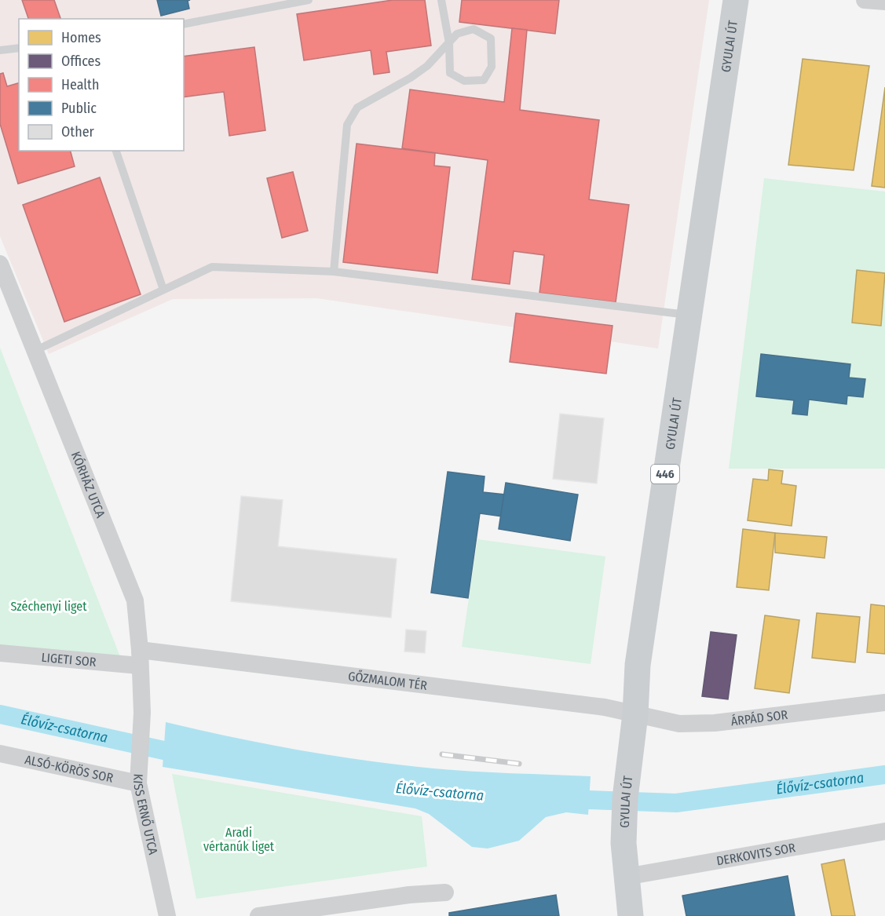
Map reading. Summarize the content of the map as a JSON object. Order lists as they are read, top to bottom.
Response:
{
  "streets": {
    "main road": ["GYULAI ÚT", "446"],
    "street": [
      "KÓRHÁZ UTCA",
      "LIGETI SOR",
      "GŐZMALOM TÉR",
      "ÁRPÁD SOR",
      "ALSÓ-KÖRÖS SOR",
      "KISS ERNŐ UTCA",
      "DERKOVITS SOR"
    ]
  },
  "crossings": [
    ["GYULAI ÚT", "446"],
    ["GYULAI ÚT", "GŐZMALOM TÉR"],
    ["GYULAI ÚT", "ÁRPÁD SOR"],
    ["GYULAI ÚT", "DERKOVITS SOR"],
    ["446", "DERKOVITS SOR"],
    ["KÓRHÁZ UTCA", "LIGETI SOR"],
    ["KÓRHÁZ UTCA", "GŐZMALOM TÉR"],
    ["KÓRHÁZ UTCA", "KISS ERNŐ UTCA"],
    ["LIGETI SOR", "GŐZMALOM TÉR"],
    ["GŐZMALOM TÉR", "ÁRPÁD SOR"],
    ["ALSÓ-KÖRÖS SOR", "KISS ERNŐ UTCA"]
  ],
  "water": ["Élővíz-csatorna"],
  "parks": ["Széchenyi liget", "Aradi vértanúk liget"],
  "legend": [
    "Homes",
    "Offices",
    "Health",
    "Public",
    "Other"
  ]
}
